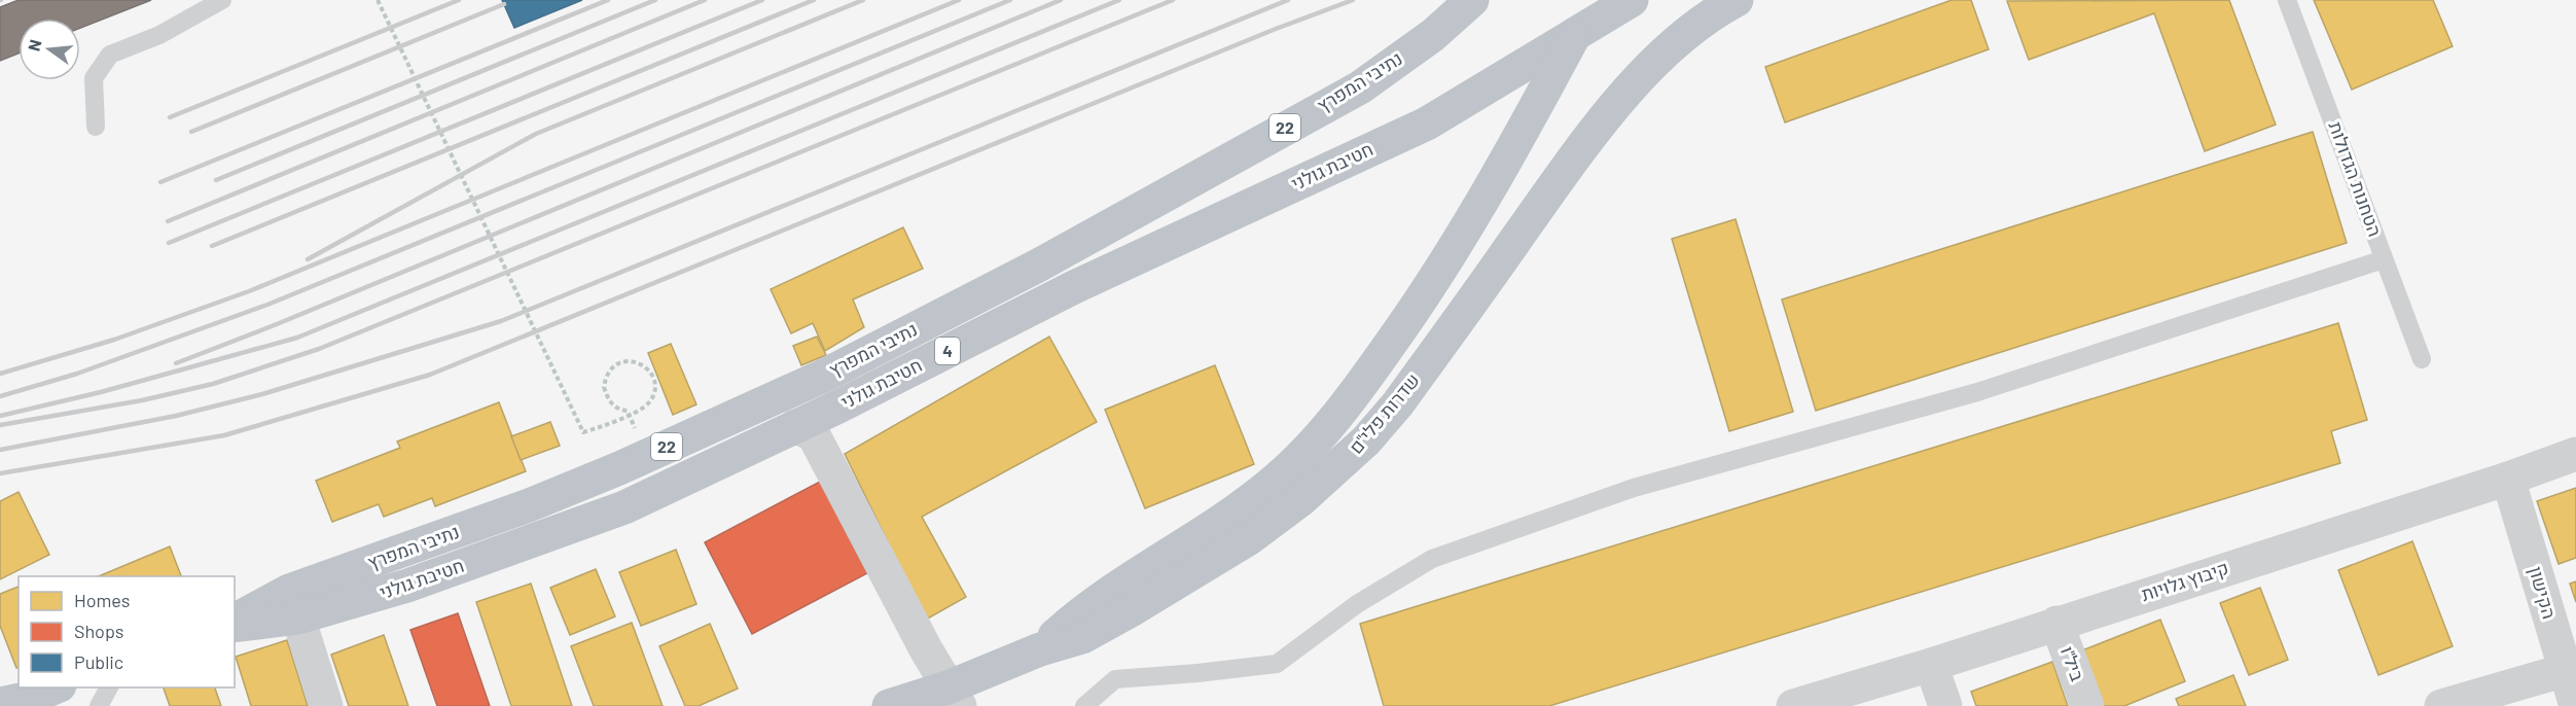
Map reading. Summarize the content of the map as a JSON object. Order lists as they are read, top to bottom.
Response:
{
  "streets": {
    "highway": [
      "נתיבי המפרץ",
      "22",
      "חטיבת גולני",
      "4",
      "שדרות פלי\"ם"
    ],
    "street": ["קיבוץ גלויות", "הקישון", "ביל\"ו"],
    "lane": ["הטחנות הגדולות"]
  },
  "crossings": [
    ["קיבוץ גלויות", "הקישון"],
    ["קיבוץ גלויות", "ביל\"ו"]
  ],
  "legend": ["Homes", "Shops", "Public"],
  "north": "left"
}
